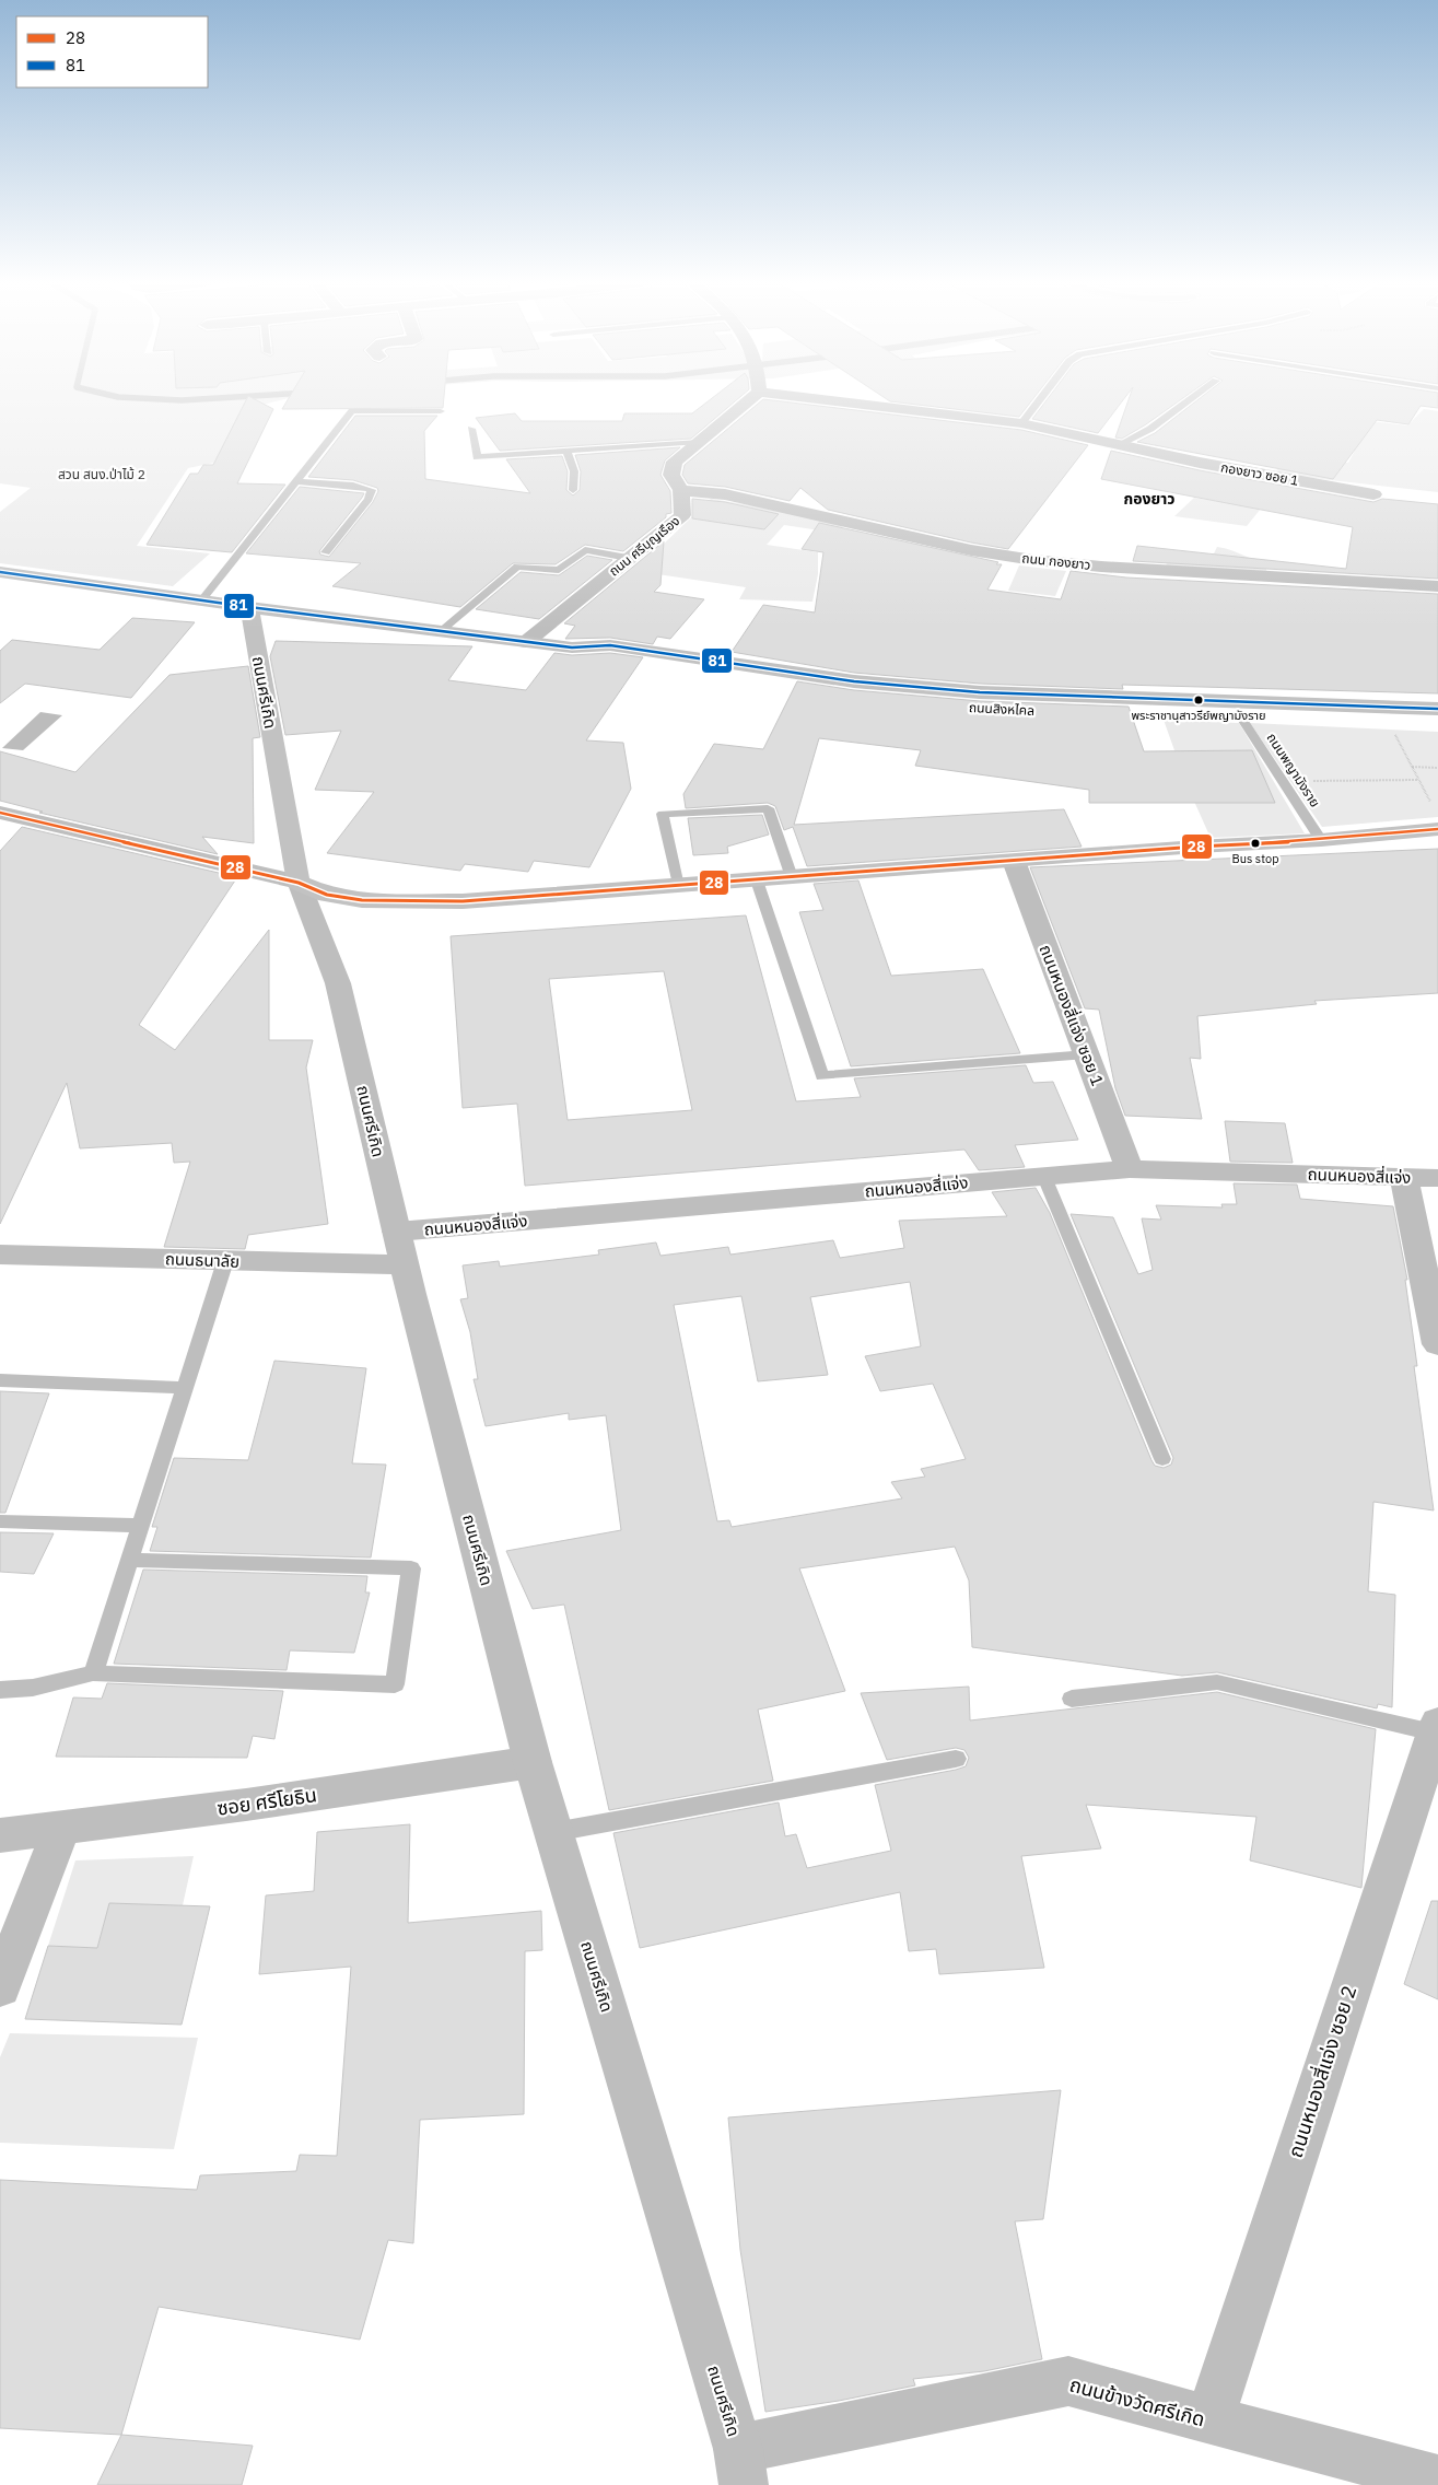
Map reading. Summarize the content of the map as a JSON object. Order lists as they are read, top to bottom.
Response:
{
  "streets": {
    "main road": ["ถนนศรีเกิด", "ถนนสิงหไคล"],
    "street": [
      "กองยาว ซอย 1",
      "ถนน ศรีบุญเรือง",
      "ถนน กองยาว",
      "ถนนหนองสี่แจ่ง ซอย 1",
      "ถนนหนองสี่แจ่ง",
      "ถนนธนาลัย",
      "ซอย ศรีโยธิน",
      "ถนนหนองสี่แจ่ง ซอย 2",
      "ถนนข้างวัดศรีเกิด"
    ],
    "lane": ["ถนนพญามังราย"]
  },
  "crossings": [
    ["ถนน ศรีบุญเรือง", "ถนน กองยาว"],
    ["ถนน ศรีบุญเรือง", "ถนนสิงหไคล"],
    ["ถนนศรีเกิด", "ถนนสิงหไคล"],
    ["ถนนศรีเกิด", "ถนนหนองสี่แจ่ง"],
    ["ถนนศรีเกิด", "ถนนธนาลัย"],
    ["ถนนศรีเกิด", "ซอย ศรีโยธิน"],
    ["ถนนศรีเกิด", "ถนนข้างวัดศรีเกิด"],
    ["ถนนสิงหไคล", "ถนนพญามังราย"],
    ["ถนนหนองสี่แจ่ง ซอย 1", "ถนนหนองสี่แจ่ง"],
    ["ถนนหนองสี่แจ่ง", "ถนนธนาลัย"],
    ["ถนนหนองสี่แจ่ง ซอย 2", "ถนนข้างวัดศรีเกิด"]
  ],
  "districts": ["กองยาว"],
  "parks": ["สวน สนง.ป่าไม้ 2"],
  "places": ["พระราชานุสาวรีย์พญามังราย", "Bus stop"],
  "lines": ["transit line 81", "transit line 28"],
  "legend": ["28", "81"]
}
